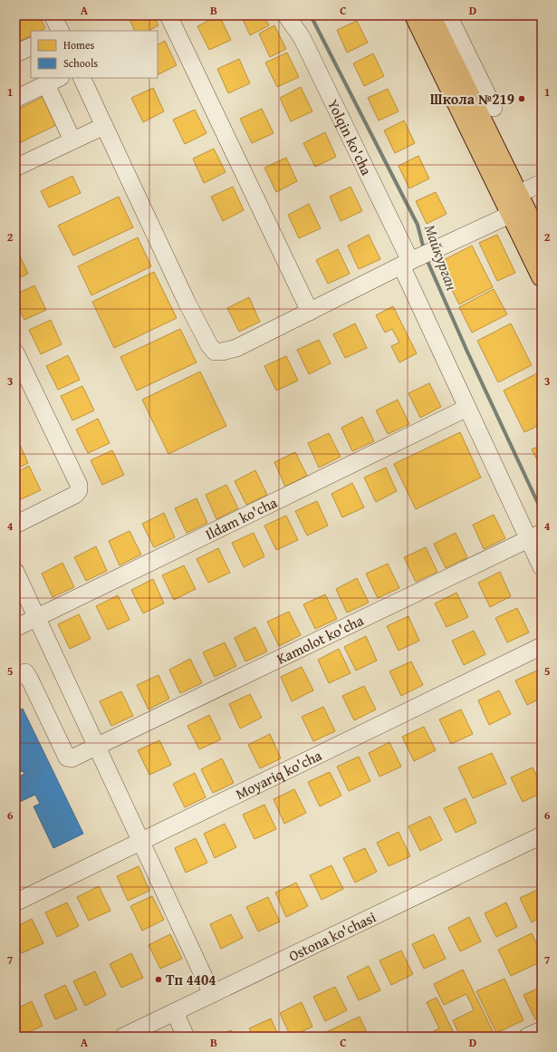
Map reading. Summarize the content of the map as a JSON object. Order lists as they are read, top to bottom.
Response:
{
  "streets": {
    "street": [
      "Yolqin ko'cha",
      "Ildam ko'cha",
      "Kamolot ko'cha",
      "Moyariq ko'cha",
      "Ostona ko'chasi"
    ]
  },
  "crossings": [
    ["Yolqin ko'cha", "Ildam ko'cha"],
    ["Yolqin ko'cha", "Kamolot ko'cha"]
  ],
  "water": ["Майкурган"],
  "places": ["Школа №219", "Тп 4404"],
  "legend": ["Homes", "Schools"],
  "grid": {
    "columns": [
      "A",
      "B",
      "C",
      "D"
    ],
    "rows": [
      "1",
      "2",
      "3",
      "4",
      "5",
      "6",
      "7"
    ]
  }
}
